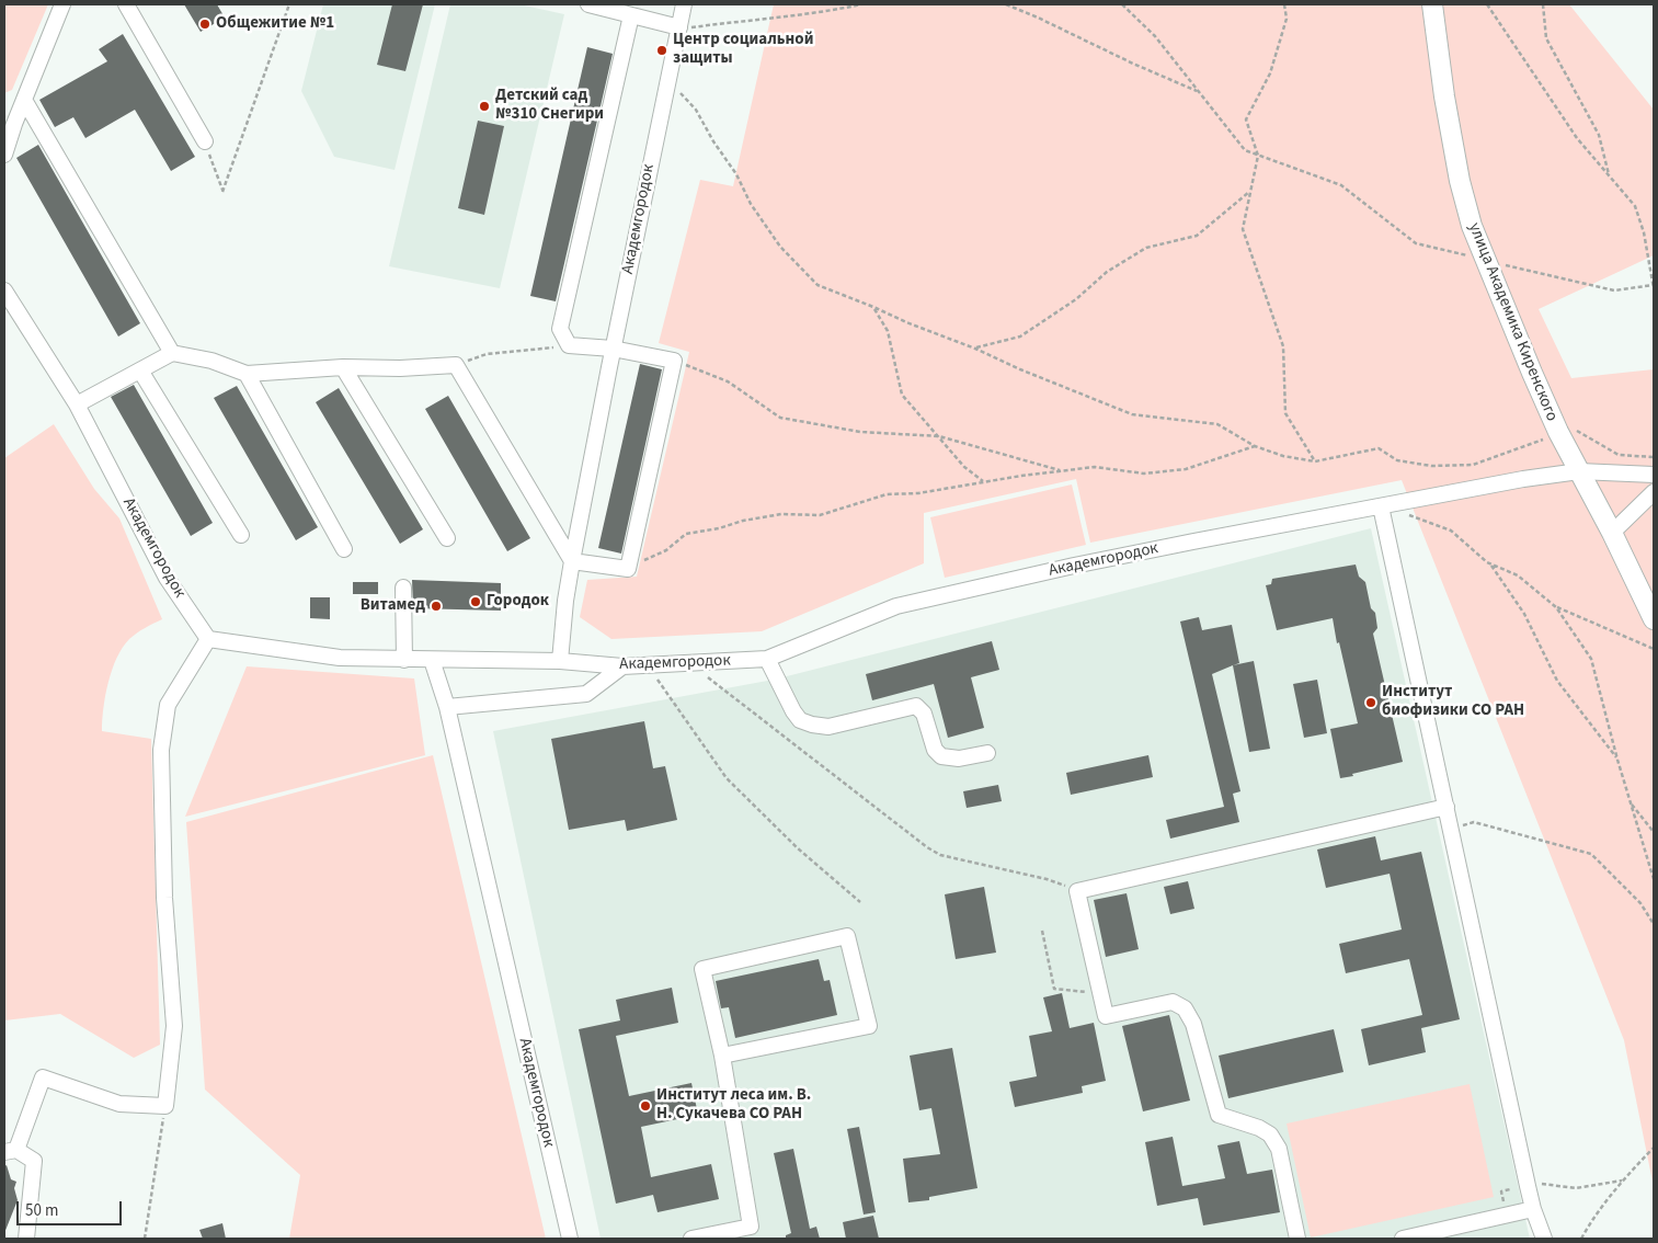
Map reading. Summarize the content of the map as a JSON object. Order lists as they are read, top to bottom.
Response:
{
  "streets": {
    "main road": ["улица Академика Киренского"],
    "street": ["Академгородок"]
  },
  "crossings": [
    ["Академгородок", "улица Академика Киренского"]
  ],
  "places": [
    "Общежитие №1",
    "Центр социальной защиты",
    "Детский сад №310 Снегири",
    "Городок",
    "Витамед",
    "Институт биофизики СО РАН",
    "Институт леса им. В. Н. Сукачева СО РАН"
  ],
  "scale_bar": "50 m"
}
